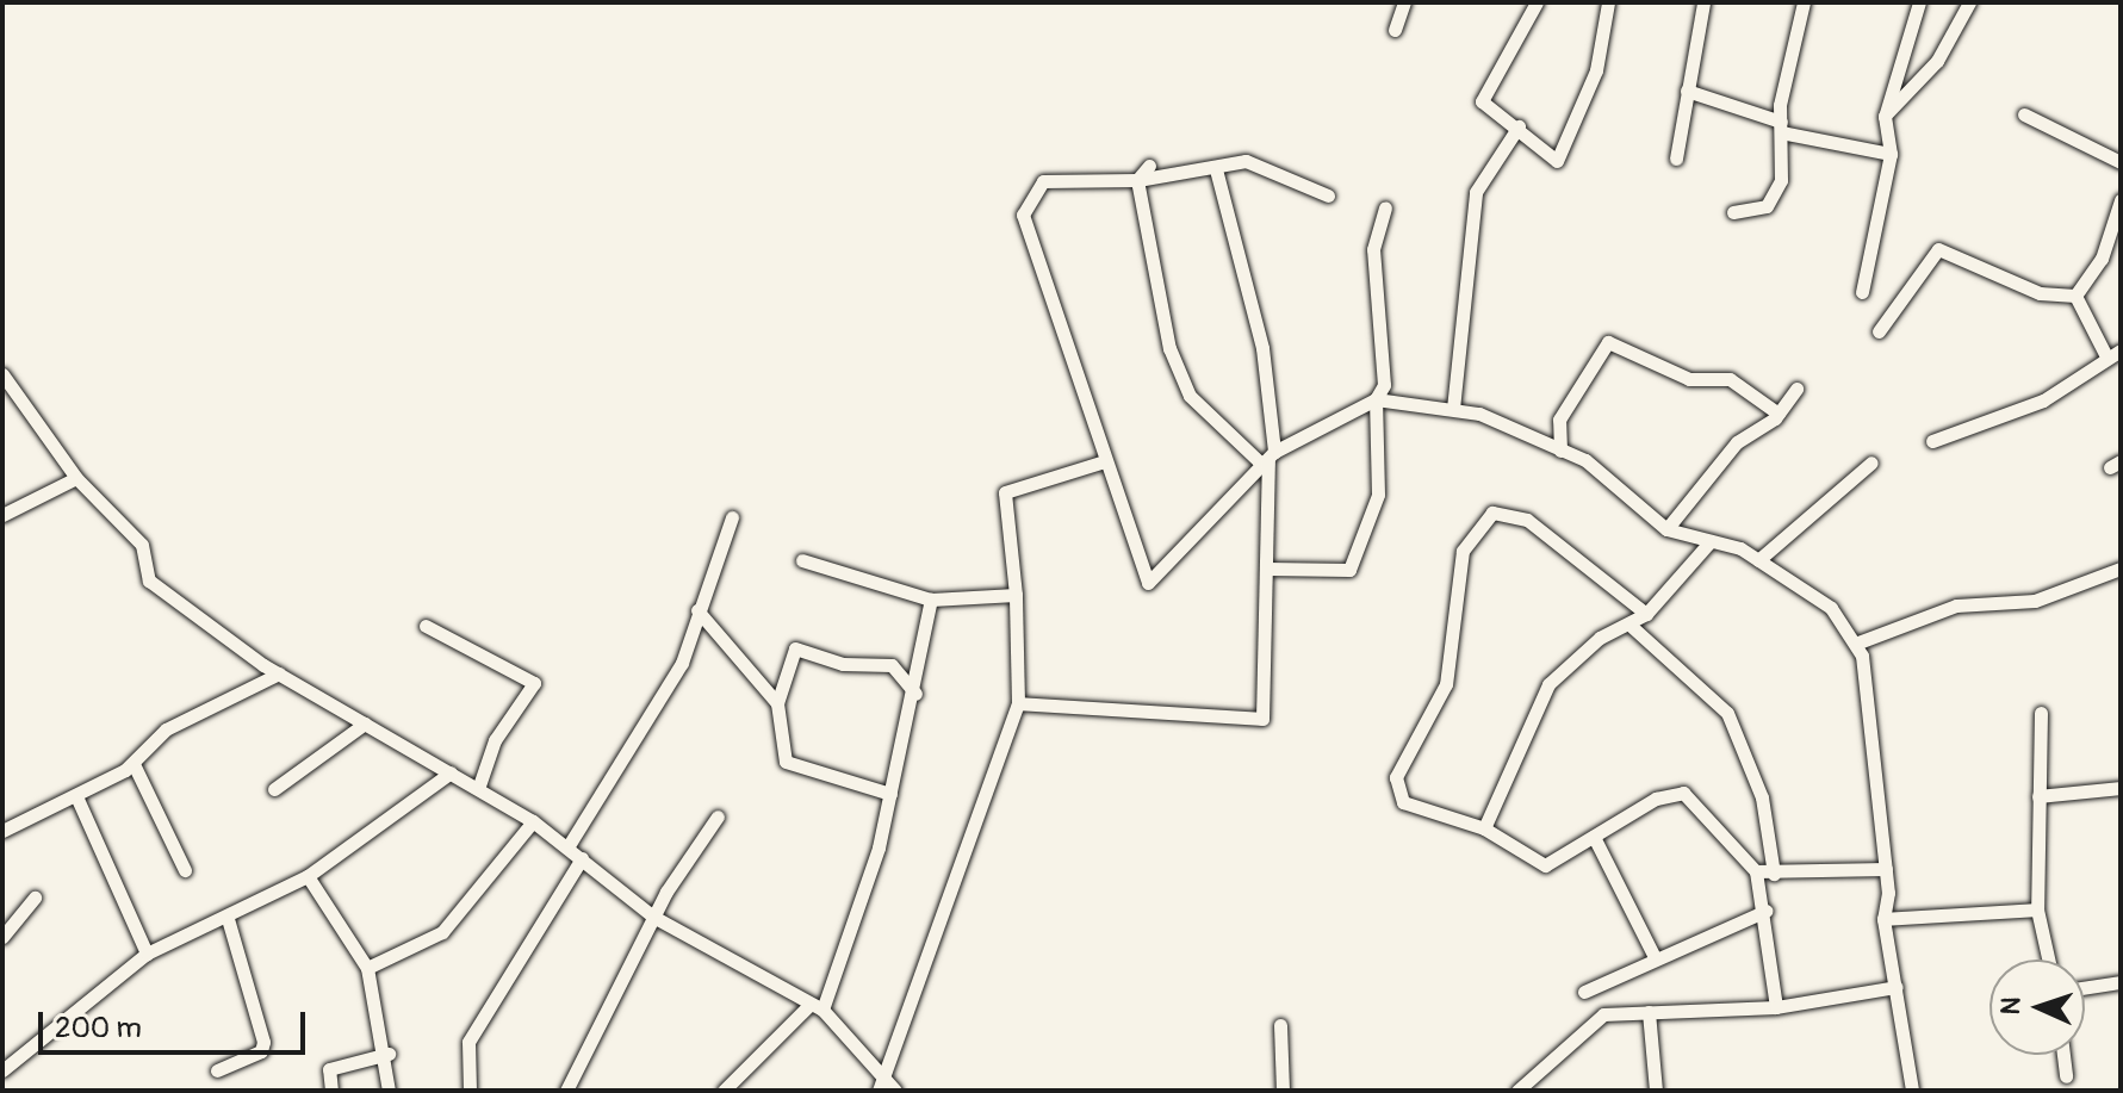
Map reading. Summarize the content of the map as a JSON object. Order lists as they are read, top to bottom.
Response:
{
  "scale_bar": "200 m",
  "north": "left"
}
